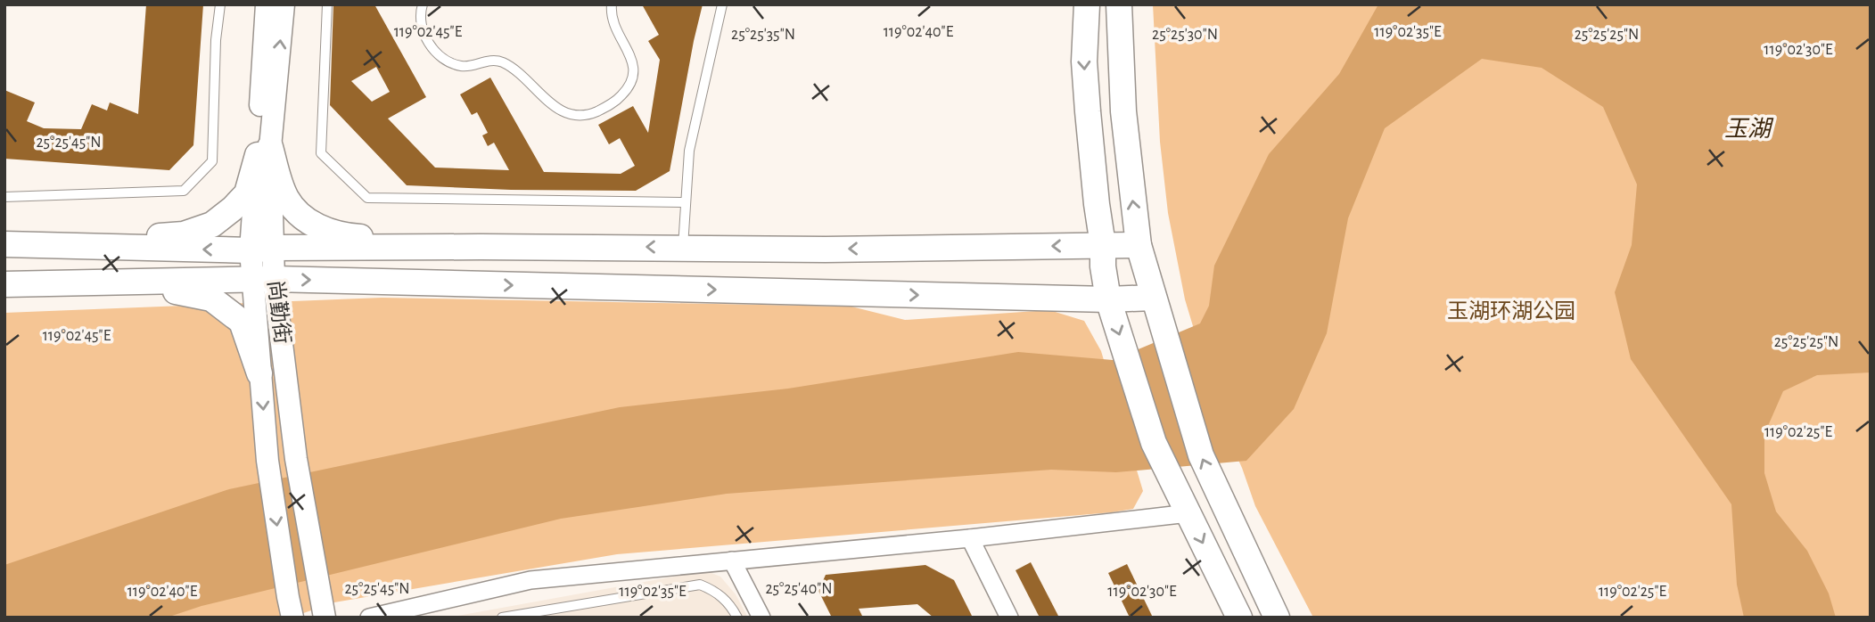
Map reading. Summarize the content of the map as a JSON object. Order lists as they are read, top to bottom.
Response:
{
  "streets": {
    "street": ["尚勤街"]
  },
  "water": ["玉湖"],
  "parks": ["玉湖环湖公园"],
  "coordinates": [
    "119°02'45\"E",
    "119°02'40\"E",
    "119°02'35\"E",
    "25°25'30\"N",
    "25°25'35\"N",
    "25°25'25\"N",
    "119°02'30\"E",
    "25°25'45\"N",
    "119°02'25\"E",
    "25°25'40\"N"
  ]
}
